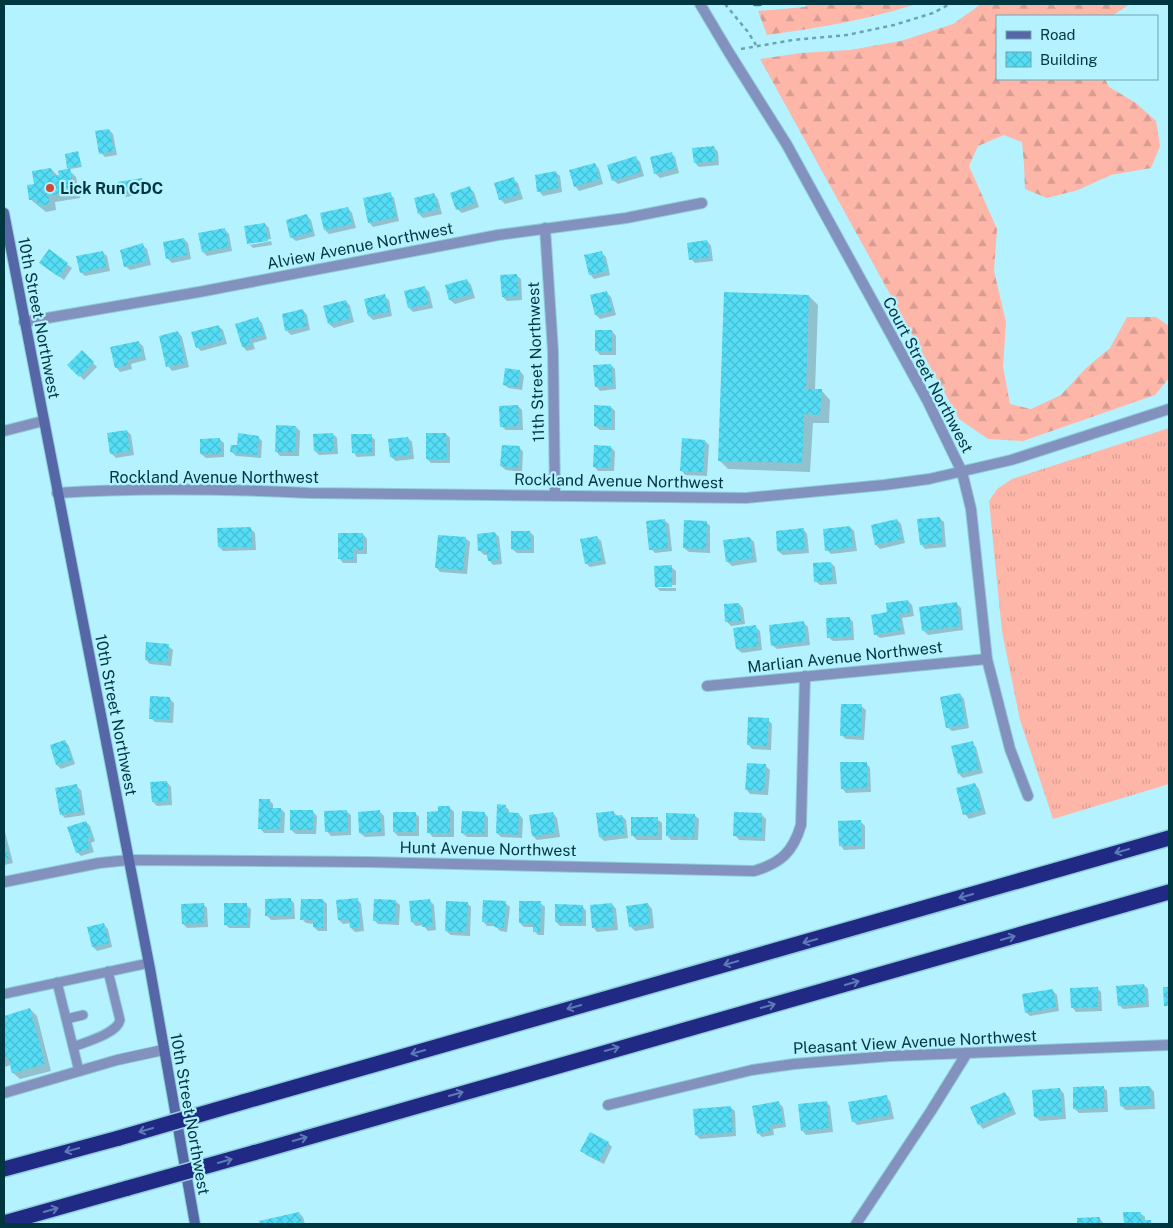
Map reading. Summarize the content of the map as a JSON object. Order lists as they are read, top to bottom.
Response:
{
  "streets": {
    "main road": ["10th Street Northwest"],
    "street": [
      "Alview Avenue Northwest",
      "11th Street Northwest",
      "Court Street Northwest",
      "Rockland Avenue Northwest",
      "Marlian Avenue Northwest",
      "Hunt Avenue Northwest",
      "Pleasant View Avenue Northwest"
    ]
  },
  "crossings": [
    ["Alview Avenue Northwest", "10th Street Northwest"],
    ["Alview Avenue Northwest", "11th Street Northwest"],
    ["10th Street Northwest", "Rockland Avenue Northwest"],
    ["10th Street Northwest", "Hunt Avenue Northwest"],
    ["11th Street Northwest", "Rockland Avenue Northwest"],
    ["Court Street Northwest", "Rockland Avenue Northwest"],
    ["Court Street Northwest", "Marlian Avenue Northwest"],
    ["Marlian Avenue Northwest", "Hunt Avenue Northwest"]
  ],
  "places": ["Lick Run CDC"],
  "legend": ["Road", "Building"]
}
